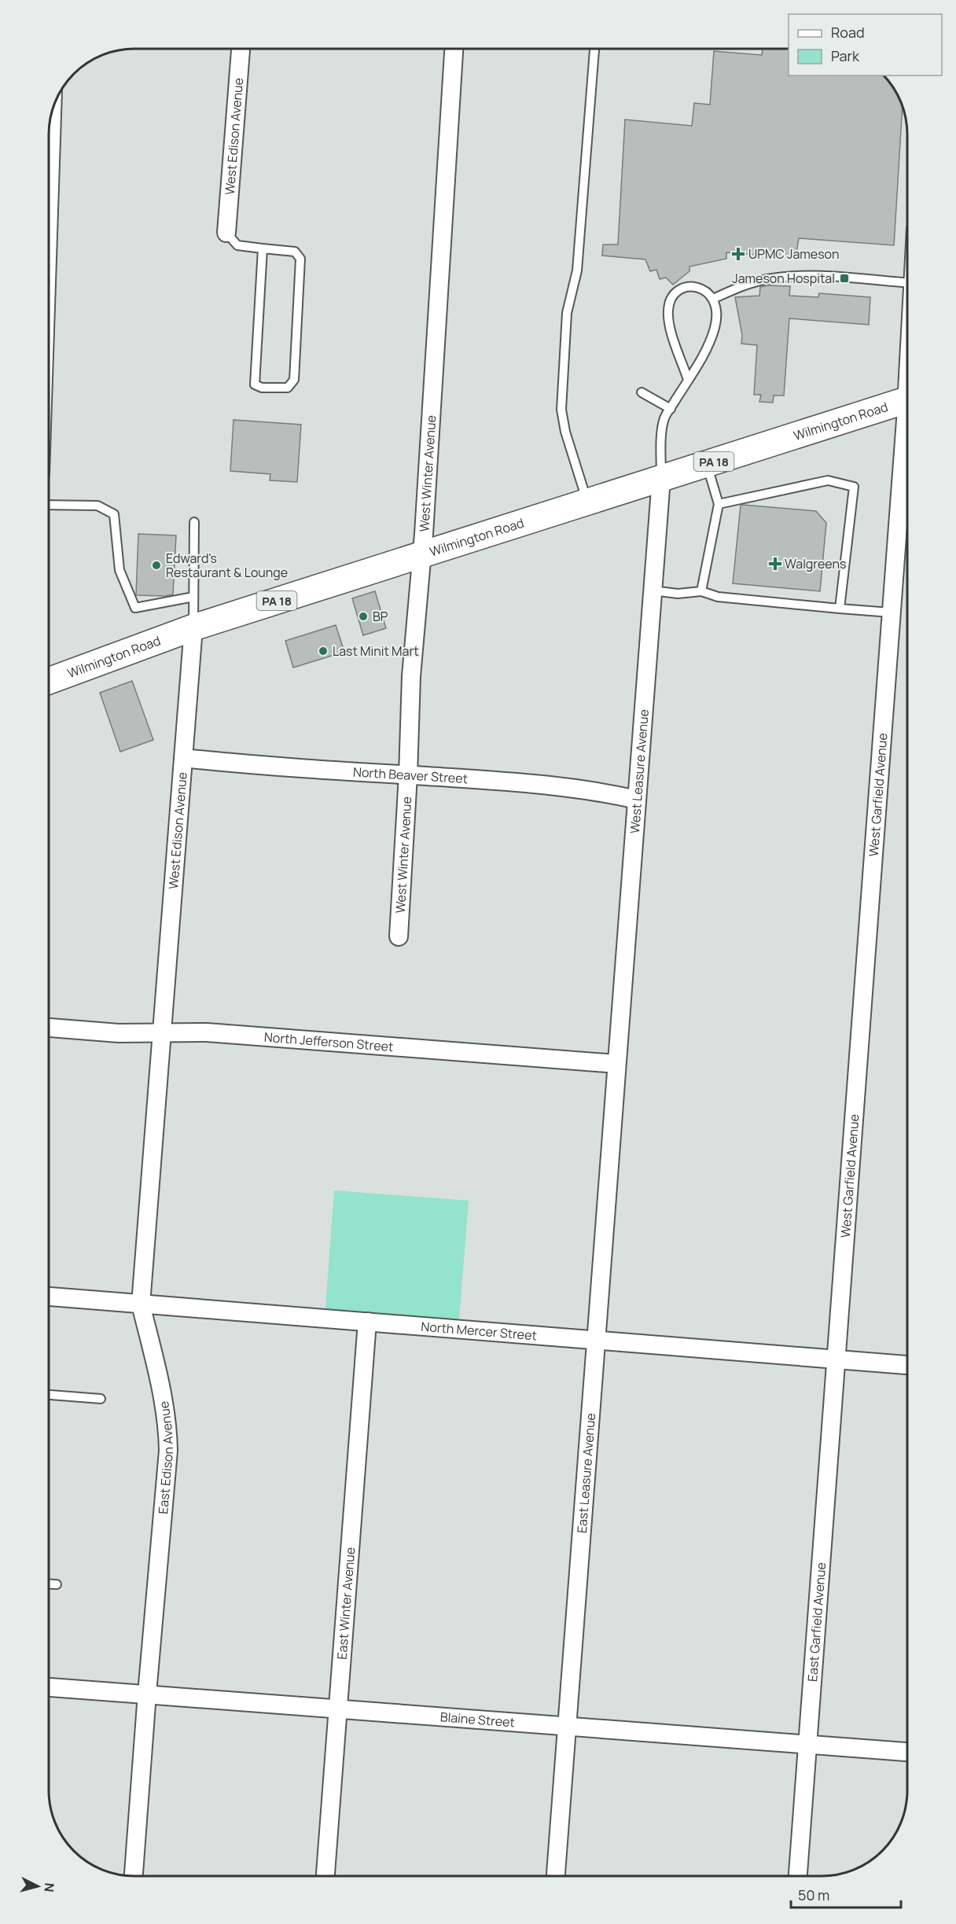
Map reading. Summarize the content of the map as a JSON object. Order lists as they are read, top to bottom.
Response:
{
  "streets": {
    "main road": ["Wilmington Road", "PA 18"],
    "street": [
      "West Edison Avenue",
      "West Winter Avenue",
      "West Leasure Avenue",
      "North Beaver Street",
      "West Garfield Avenue",
      "North Jefferson Street",
      "North Mercer Street",
      "East Edison Avenue",
      "East Leasure Avenue",
      "East Winter Avenue",
      "East Garfield Avenue",
      "Blaine Street"
    ]
  },
  "crossings": [
    ["West Edison Avenue", "Wilmington Road"],
    ["West Edison Avenue", "North Beaver Street"],
    ["West Edison Avenue", "North Jefferson Street"],
    ["West Edison Avenue", "East Edison Avenue"],
    ["Wilmington Road", "West Winter Avenue"],
    ["Wilmington Road", "West Leasure Avenue"],
    ["West Winter Avenue", "North Beaver Street"],
    ["West Leasure Avenue", "North Beaver Street"],
    ["West Leasure Avenue", "North Jefferson Street"],
    ["West Leasure Avenue", "East Leasure Avenue"],
    ["West Garfield Avenue", "North Mercer Street"],
    ["West Garfield Avenue", "East Garfield Avenue"],
    ["North Jefferson Street", "East Edison Avenue"],
    ["North Jefferson Street", "East Leasure Avenue"],
    ["North Mercer Street", "East Edison Avenue"],
    ["North Mercer Street", "East Leasure Avenue"],
    ["North Mercer Street", "East Winter Avenue"],
    ["North Mercer Street", "East Garfield Avenue"],
    ["East Edison Avenue", "Blaine Street"],
    ["East Leasure Avenue", "Blaine Street"],
    ["East Winter Avenue", "Blaine Street"],
    ["East Garfield Avenue", "Blaine Street"]
  ],
  "places": {
    "health": ["UPMC Jameson", "Walgreens"],
    "transit": ["Jameson Hospital"],
    "other": ["Edward's Restaurant & Lounge", "BP", "Last Minit Mart"]
  },
  "legend": ["Road", "Park"],
  "scale_bar": "50 m",
  "north": "right"
}
